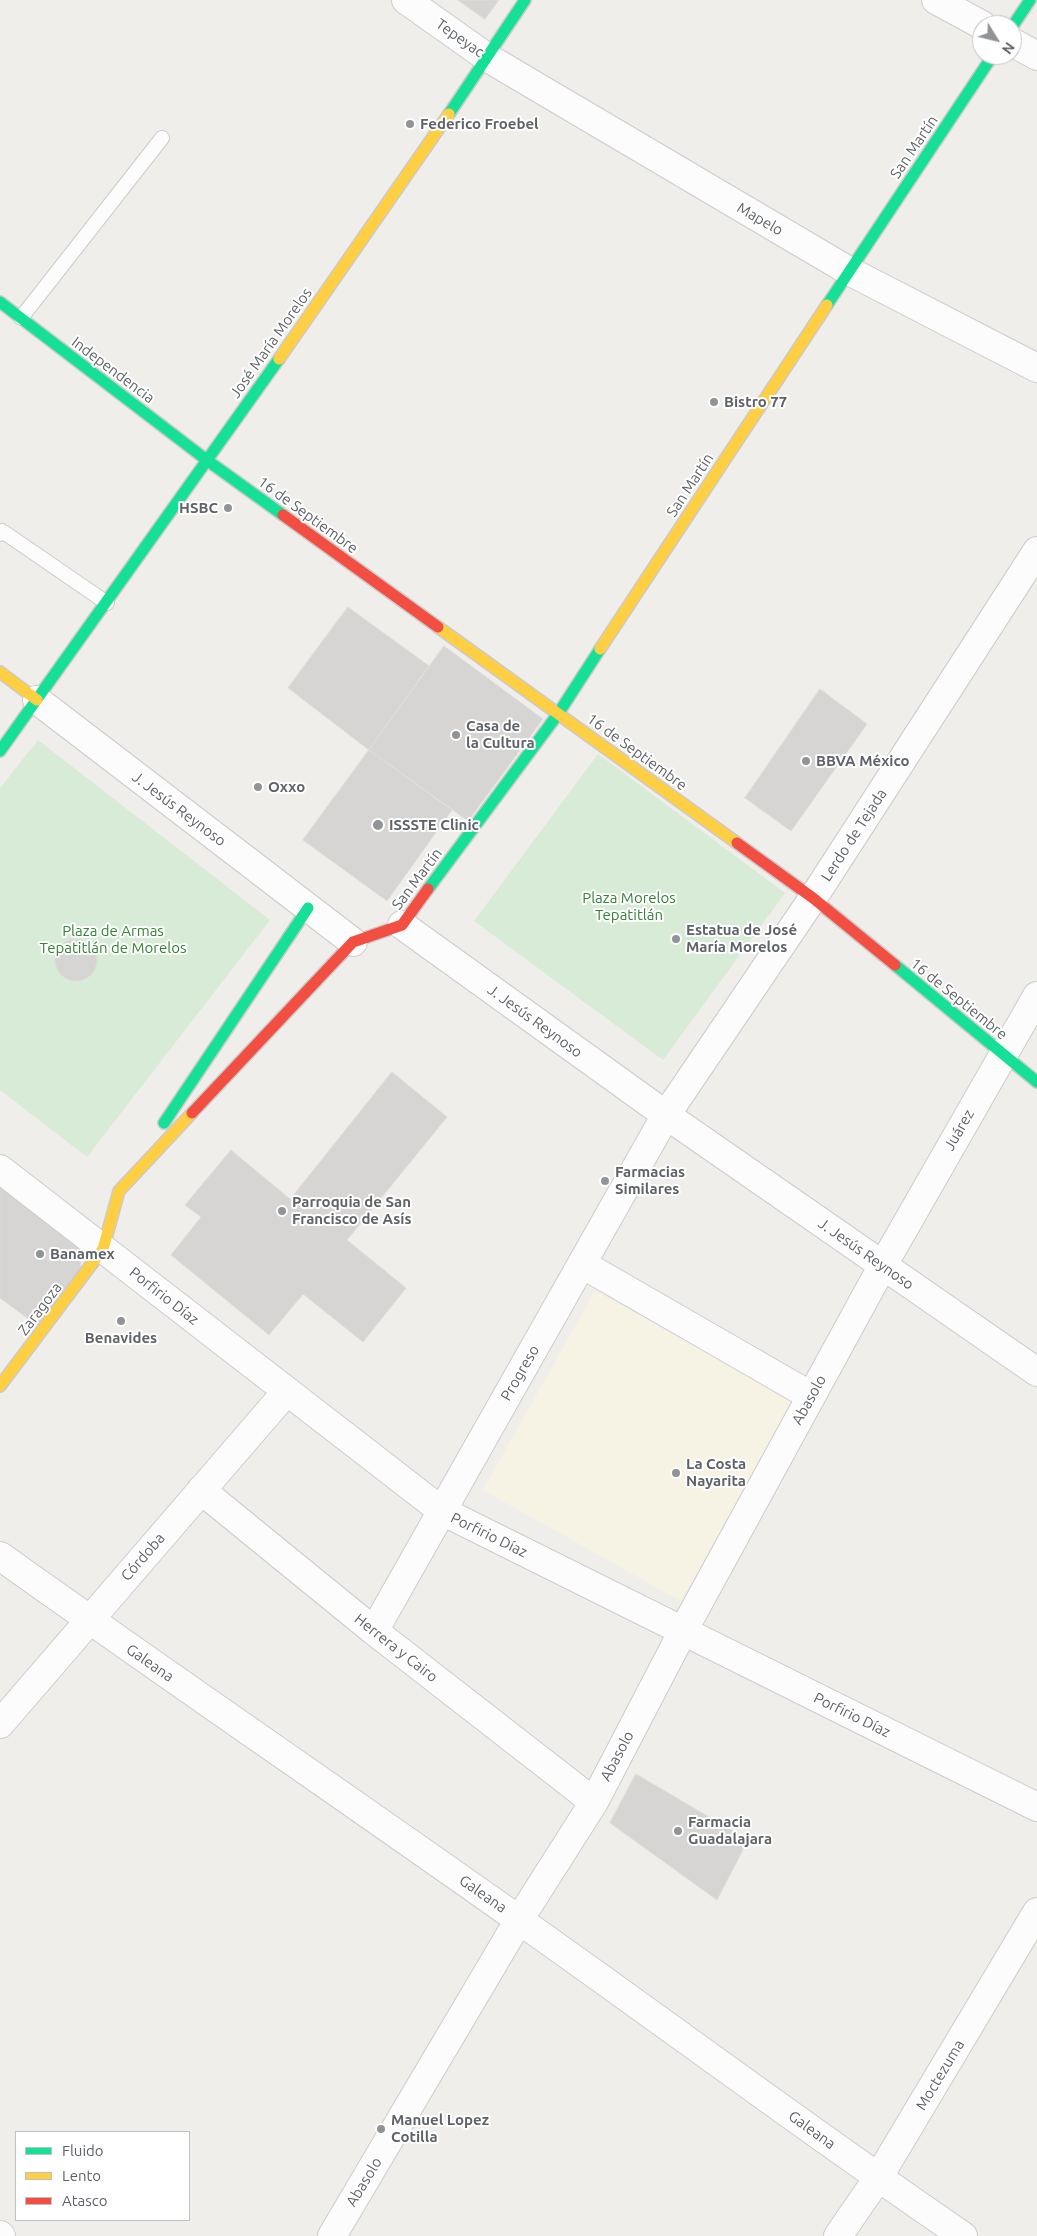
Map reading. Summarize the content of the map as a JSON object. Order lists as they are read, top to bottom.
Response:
{
  "streets": {
    "street": [
      "Tepeyac",
      "San Martín",
      "Mapelo",
      "José María Morelos",
      "Independencia",
      "16 de Septiembre",
      "J. Jesús Reynoso",
      "Lerdo de Tejada",
      "Juárez",
      "Porfirio Díaz",
      "Zaragoza",
      "Progreso",
      "Abasolo",
      "Córdoba",
      "Herrera y Cairo",
      "Galeana",
      "Moctezuma"
    ]
  },
  "crossings": [
    ["Tepeyac", "Mapelo"],
    ["Tepeyac", "José María Morelos"],
    ["San Martín", "Mapelo"],
    ["San Martín", "16 de Septiembre"],
    ["San Martín", "J. Jesús Reynoso"],
    ["Mapelo", "José María Morelos"],
    ["José María Morelos", "Independencia"],
    ["José María Morelos", "16 de Septiembre"],
    ["José María Morelos", "J. Jesús Reynoso"],
    ["Independencia", "16 de Septiembre"],
    ["16 de Septiembre", "Lerdo de Tejada"],
    ["16 de Septiembre", "Juárez"],
    ["J. Jesús Reynoso", "Lerdo de Tejada"],
    ["J. Jesús Reynoso", "Juárez"],
    ["J. Jesús Reynoso", "Progreso"],
    ["J. Jesús Reynoso", "Abasolo"],
    ["Lerdo de Tejada", "Progreso"],
    ["Juárez", "Abasolo"],
    ["Porfirio Díaz", "Zaragoza"],
    ["Porfirio Díaz", "Progreso"],
    ["Porfirio Díaz", "Abasolo"],
    ["Porfirio Díaz", "Córdoba"],
    ["Progreso", "Herrera y Cairo"],
    ["Abasolo", "Herrera y Cairo"],
    ["Abasolo", "Galeana"],
    ["Córdoba", "Herrera y Cairo"],
    ["Córdoba", "Galeana"],
    ["Galeana", "Moctezuma"]
  ],
  "parks": ["Plaza Morelos Tepatitlán", "Plaza de Armas Tepatitlán de Morelos"],
  "places": [
    "Federico Froebel",
    "Bistro 77",
    "HSBC",
    "Casa de la Cultura",
    "BBVA México",
    "Oxxo",
    "ISSSTE Clinic",
    "Estatua de José María Morelos",
    "Farmacias Similares",
    "Parroquia de San Francisco de Asís",
    "Banamex",
    "Benavides",
    "La Costa Nayarita",
    "Farmacia Guadalajara",
    "Manuel Lopez Cotilla"
  ],
  "legend": ["Fluido", "Lento", "Atasco"],
  "north": "bottom right"
}
